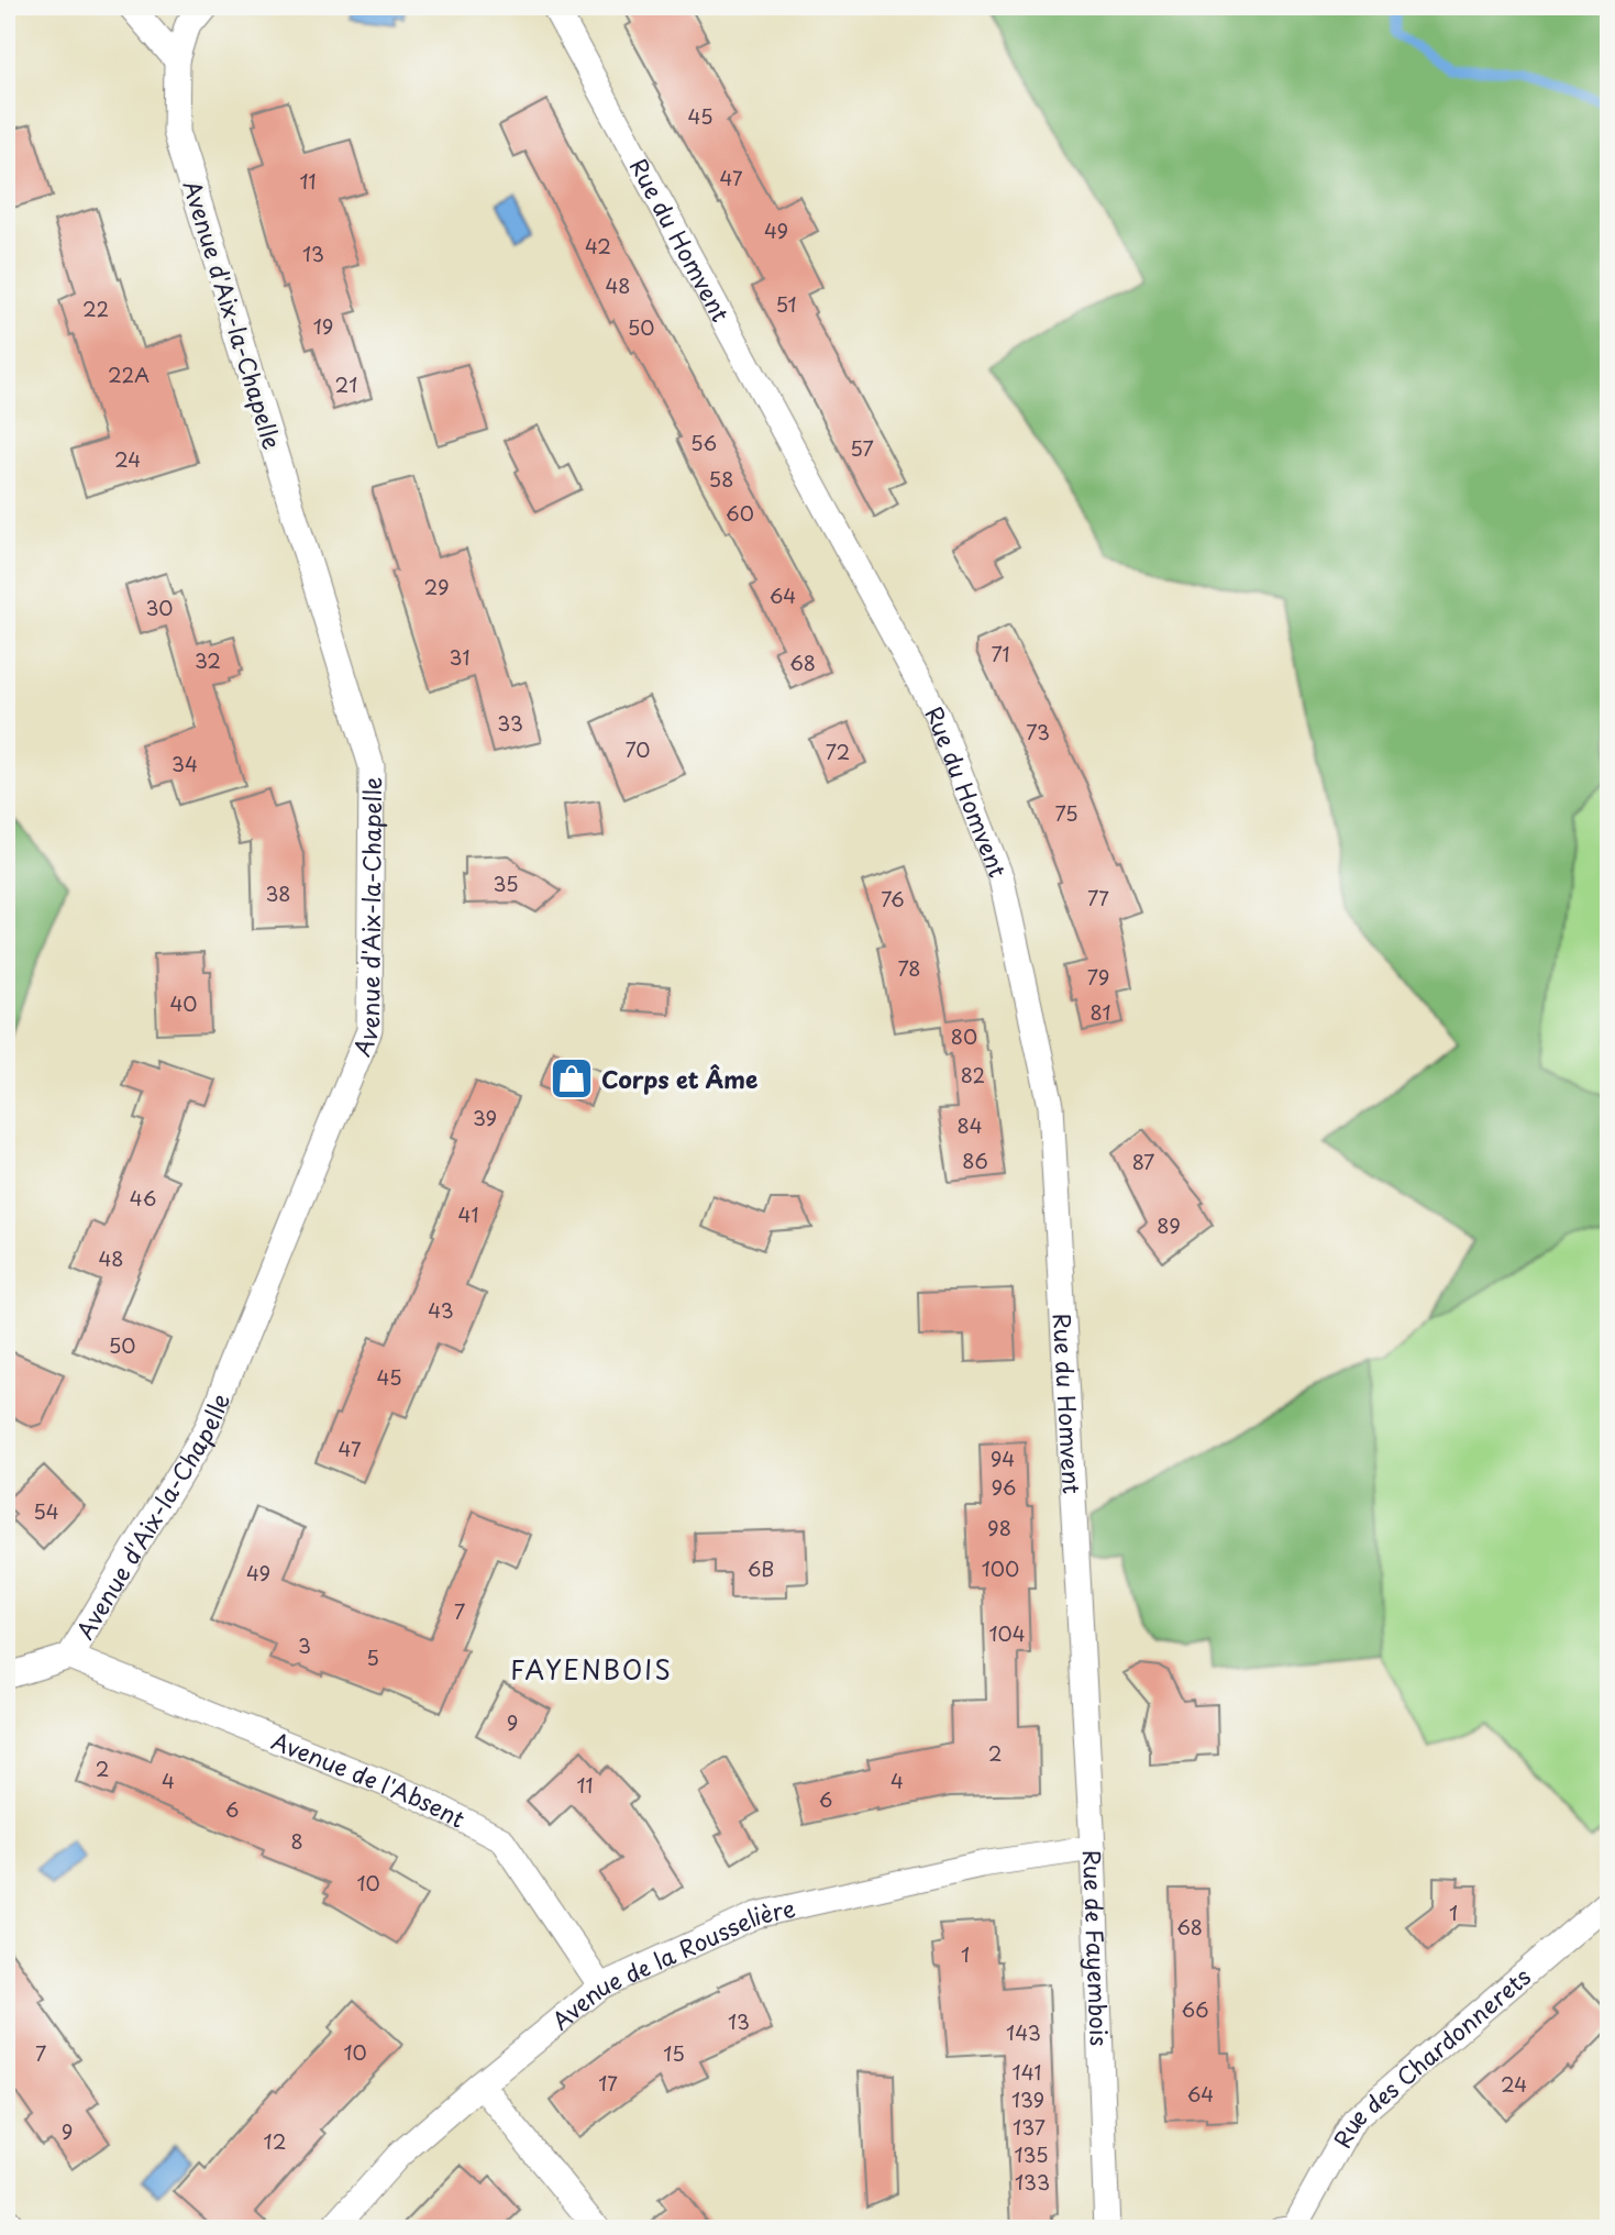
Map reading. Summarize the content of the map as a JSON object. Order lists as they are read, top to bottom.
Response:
{
  "streets": {
    "street": [
      "Rue du Homvent",
      "Avenue d'Aix-la-Chapelle",
      "Avenue de l'Absent",
      "Rue de Fayembois",
      "Avenue de la Rousselière",
      "Rue des Chardonnerets"
    ]
  },
  "crossings": [
    ["Rue du Homvent", "Rue de Fayembois"],
    ["Avenue d'Aix-la-Chapelle", "Avenue de l'Absent"],
    ["Avenue de l'Absent", "Avenue de la Rousselière"],
    ["Rue de Fayembois", "Avenue de la Rousselière"]
  ],
  "districts": ["FAYENBOIS"],
  "places": {
    "shop": ["Corps et Âme"]
  },
  "house_numbers": [
    "45",
    "47",
    "11",
    "49",
    "42",
    "13",
    "48",
    "51",
    "22",
    "19",
    "50",
    "22A",
    "21",
    "56",
    "57",
    "24",
    "58",
    "60",
    "29",
    "64",
    "30",
    "71",
    "31",
    "32",
    "68",
    "33",
    "73",
    "70",
    "72",
    "34",
    "75",
    "35",
    "38",
    "77",
    "76",
    "78",
    "79",
    "40",
    "81",
    "80",
    "82",
    "39",
    "84",
    "86",
    "87",
    "46",
    "41",
    "89",
    "48",
    "43",
    "50",
    "45",
    "47",
    "94",
    "96",
    "54",
    "98",
    "6B",
    "100",
    "49",
    "7",
    "104",
    "3",
    "5",
    "9",
    "2",
    "2",
    "4",
    "4",
    "11",
    "6",
    "6",
    "8",
    "10",
    "1",
    "68",
    "1",
    "66",
    "13",
    "143",
    "10",
    "7",
    "15",
    "141",
    "17",
    "24",
    "64",
    "139",
    "137",
    "9",
    "12",
    "135",
    "133"
  ]
}
